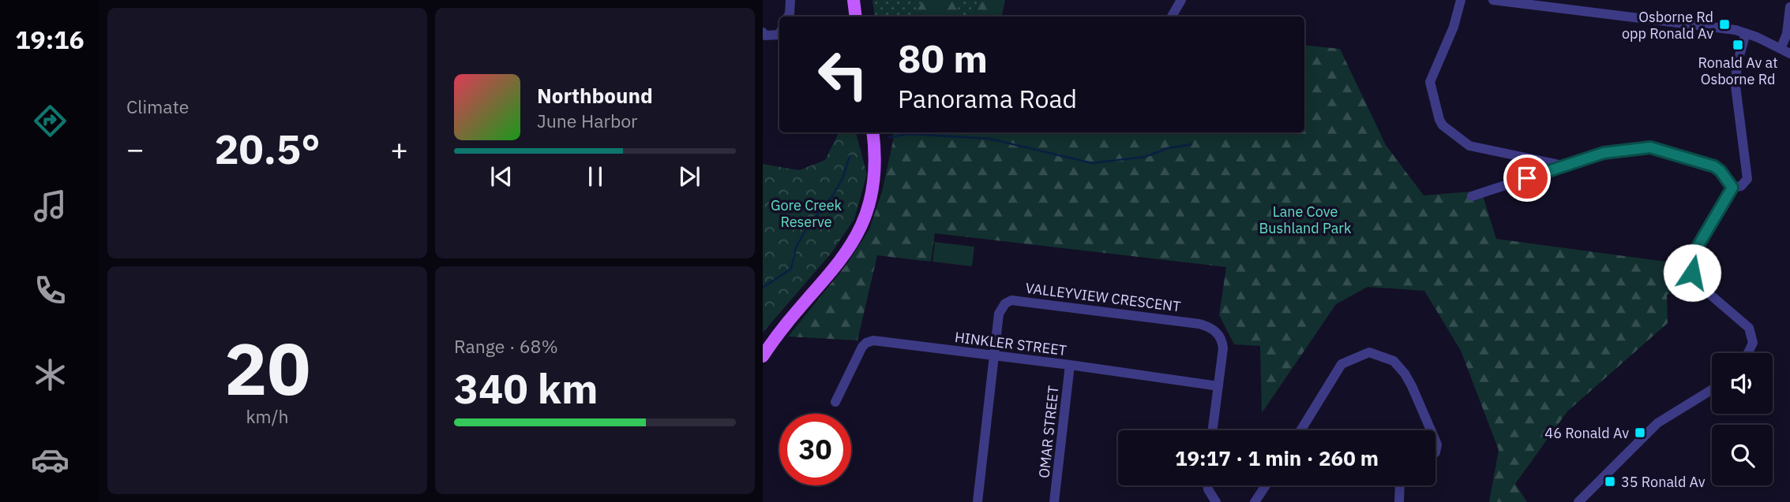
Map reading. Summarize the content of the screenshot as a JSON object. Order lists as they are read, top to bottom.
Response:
{
  "streets": {
    "street": ["VALLEYVIEW CRESCENT", "HINKLER STREET", "OMAR STREET"]
  },
  "crossings": [
    ["VALLEYVIEW CRESCENT", "HINKLER STREET"],
    ["HINKLER STREET", "OMAR STREET"]
  ],
  "parks": ["Gore Creek Reserve", "Lane Cove Bushland Park"],
  "places": {
    "transit": [
      "Osborne Rd opp Ronald Av",
      "Ronald Av at Osborne Rd",
      "46 Ronald Av",
      "35 Ronald Av"
    ]
  },
  "page": {
    "tabs": "19:16",
    "tile": [
      "Climate",
      ["20", "km/h"],
      ["Range · 68%", "340 km"]
    ],
    "turn": ["80 m", "Panorama Road"],
    "song": ["Northbound", "June Harbor"],
    "heat": ["−", "20.5°", "+"],
    "limit": "30",
    "trip": "19:17 · 1 min · 260 m"
  }
}
